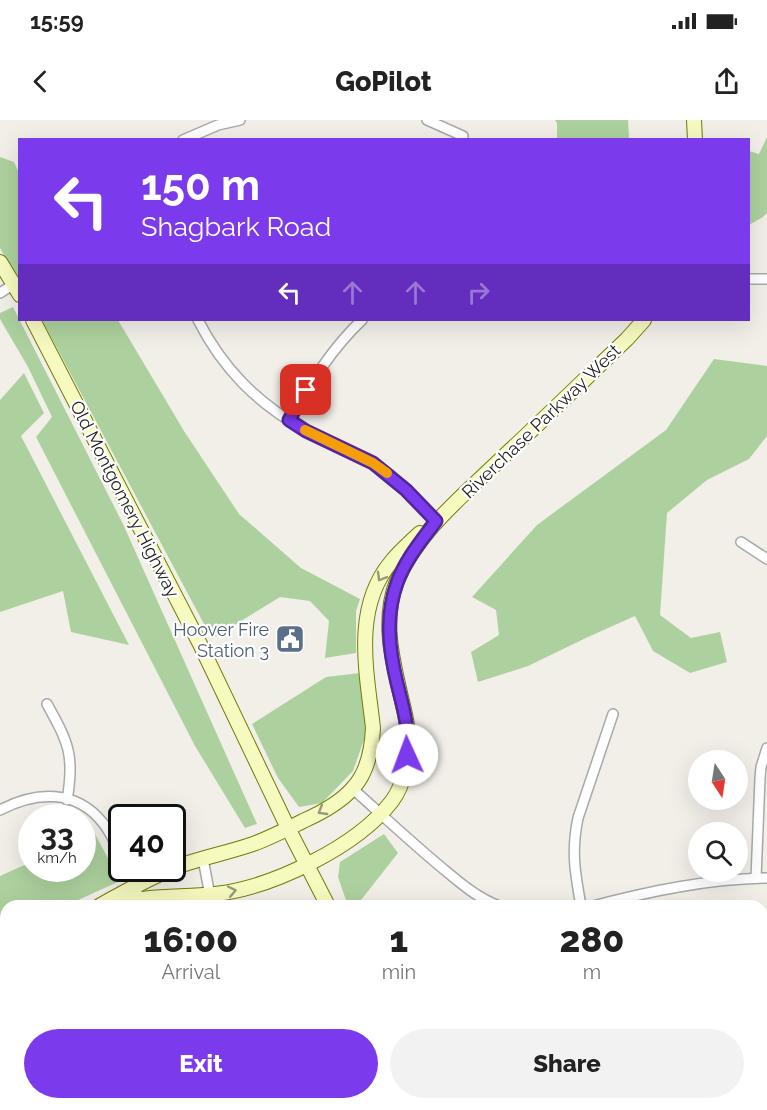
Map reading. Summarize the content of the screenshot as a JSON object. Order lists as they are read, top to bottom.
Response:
{
  "streets": {
    "street": ["Riverchase Parkway West", "Old Montgomery Highway"]
  },
  "crossings": [
    ["Riverchase Parkway West", "Old Montgomery Highway"]
  ],
  "places": {
    "public building": ["Hoover Fire Station 3"]
  },
  "north": "bottom",
  "page": {
    "status": "15:59",
    "header": "GoPilot",
    "turn": ["150 m", "Shagbark Road"],
    "speed": "33 km/h",
    "limit": "40",
    "eta": [
      "16:00",
      "Arrival",
      "1",
      "min",
      "280",
      "m"
    ],
    "buttons": ["Exit", "Share"]
  }
}
